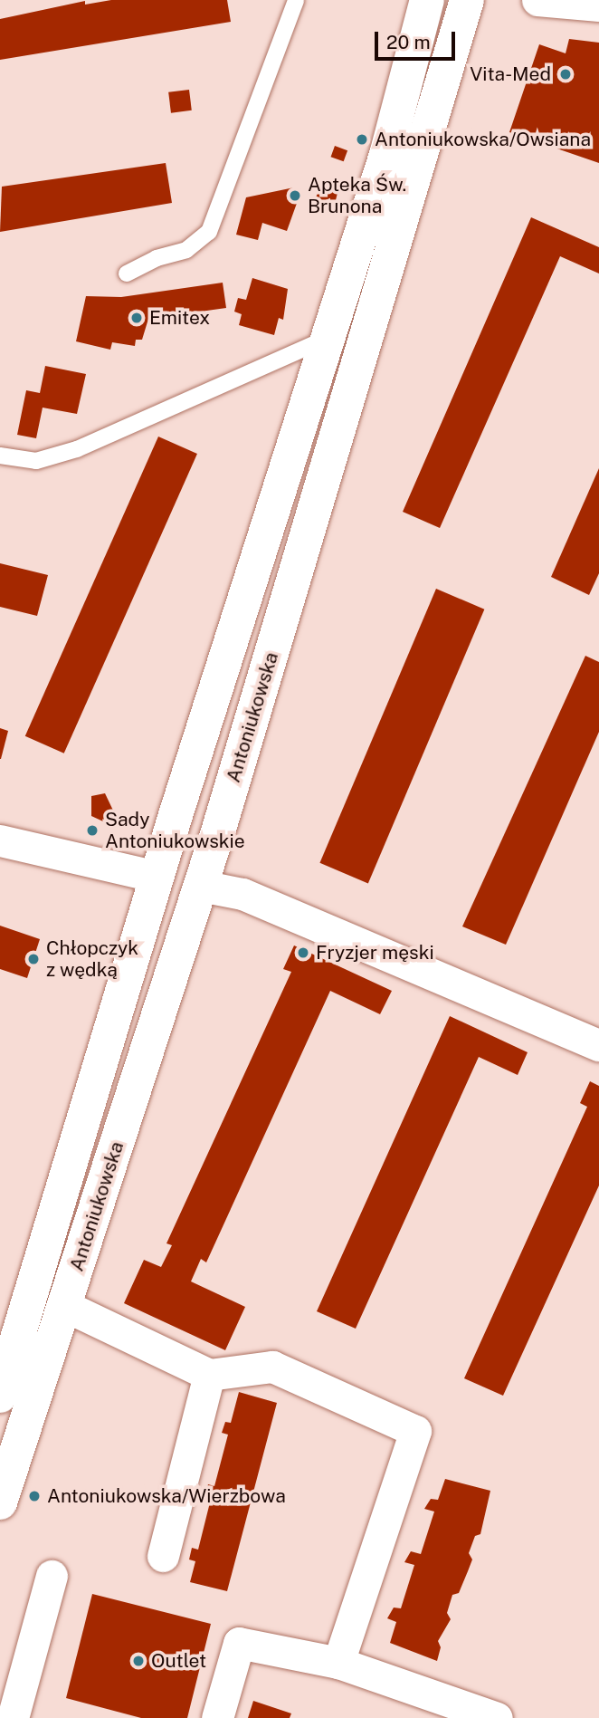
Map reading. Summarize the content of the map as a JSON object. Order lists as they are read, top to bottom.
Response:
{
  "streets": {
    "main road": ["Antoniukowska"]
  },
  "places": [
    "Vita-Med",
    "Antoniukowska/Owsiana",
    "Apteka Św. Brunona",
    "Emitex",
    "Sady Antoniukowskie",
    "Fryzjer męski",
    "Chłopczyk z wędką",
    "Antoniukowska/Wierzbowa",
    "Outlet"
  ],
  "scale_bar": "20 m"
}
